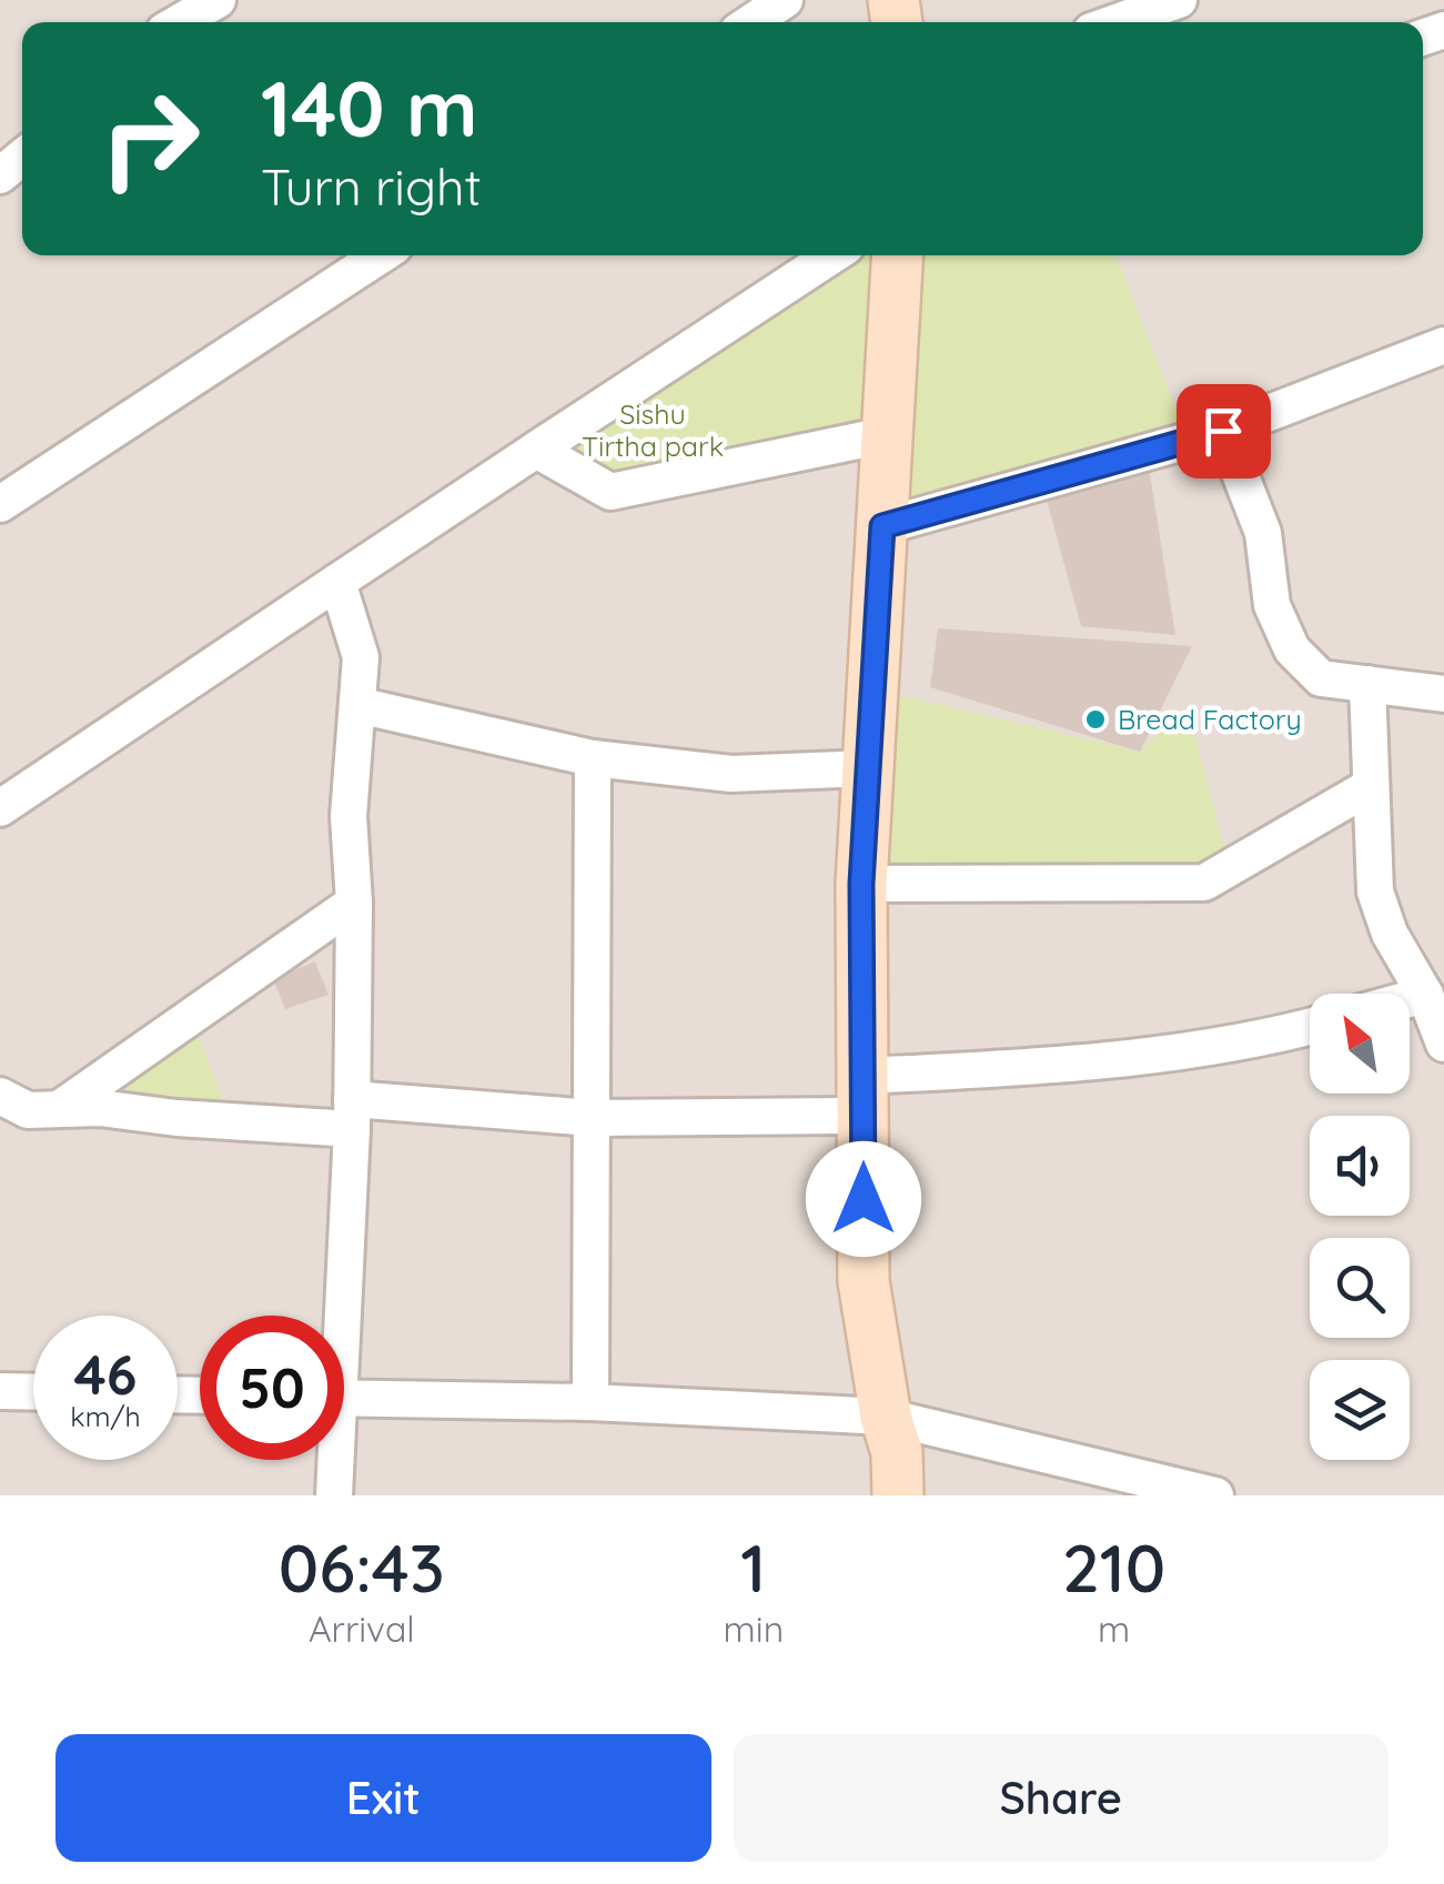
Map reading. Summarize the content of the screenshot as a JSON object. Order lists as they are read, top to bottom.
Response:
{
  "parks": ["Sishu Tirtha park"],
  "places": ["Bread Factory"],
  "north": "top left",
  "page": {
    "turn": ["140 m", "Turn right"],
    "speed": "46 km/h",
    "limit": "50",
    "eta": [
      "06:43",
      "Arrival",
      "1",
      "min",
      "210",
      "m"
    ],
    "buttons": ["Exit", "Share"]
  }
}
